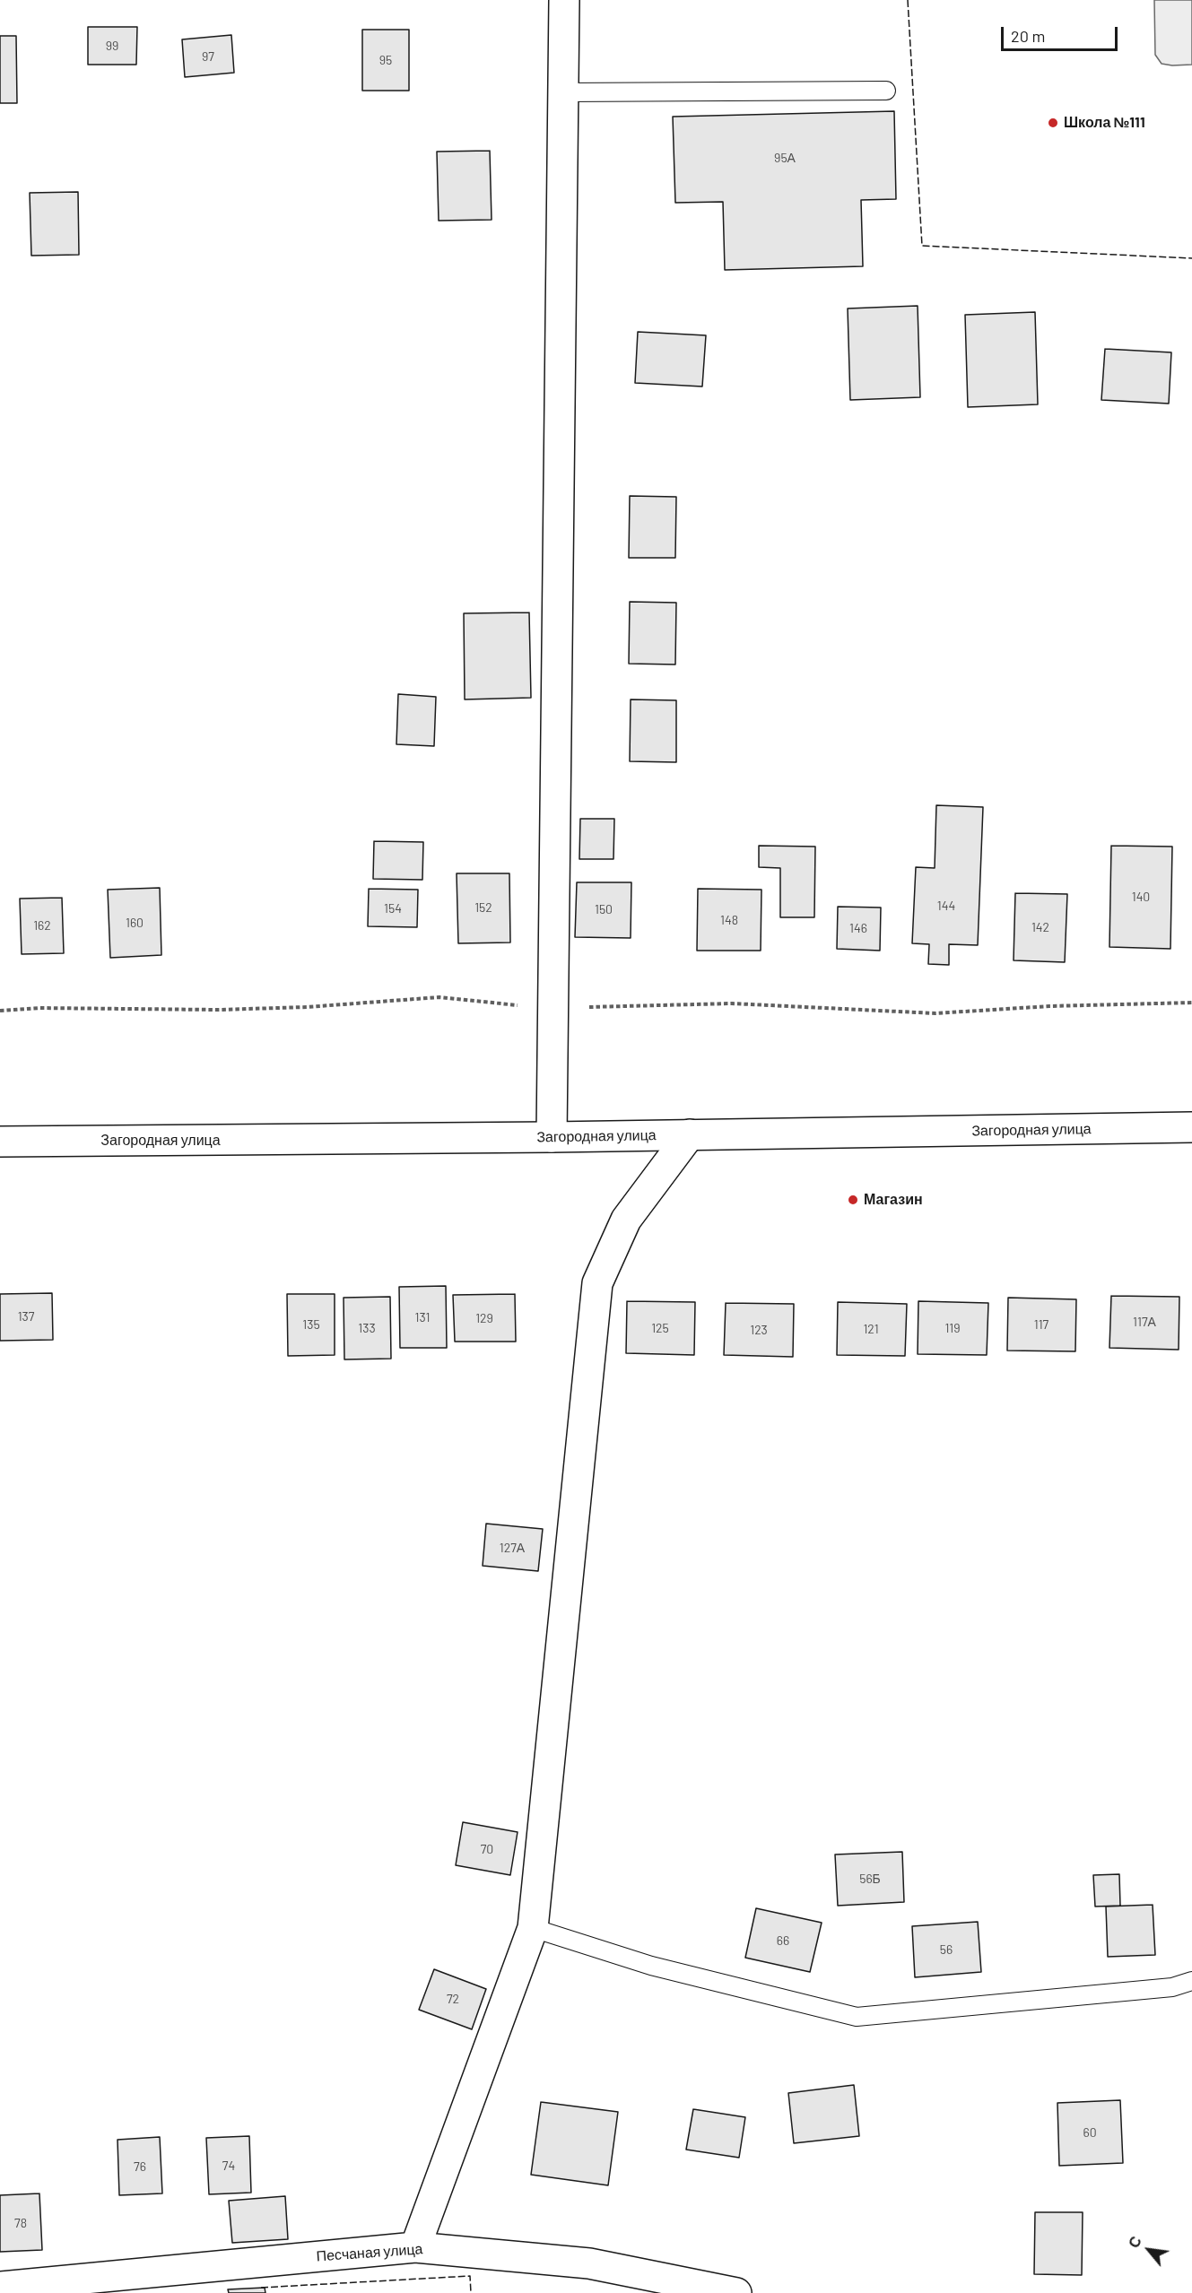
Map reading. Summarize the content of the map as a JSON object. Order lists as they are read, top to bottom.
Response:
{
  "streets": {
    "street": ["Загородная улица", "Песчаная улица"]
  },
  "places": ["Школа №111", "Магазин"],
  "house_numbers": [
    "99",
    "97",
    "95",
    "95А",
    "140",
    "144",
    "152",
    "154",
    "150",
    "148",
    "160",
    "162",
    "142",
    "146",
    "137",
    "131",
    "129",
    "117А",
    "135",
    "117",
    "133",
    "125",
    "119",
    "121",
    "123",
    "127А",
    "70",
    "56Б",
    "66",
    "56",
    "72",
    "60",
    "74",
    "76",
    "78"
  ],
  "scale_bar": "20 m",
  "north": "top left"
}
